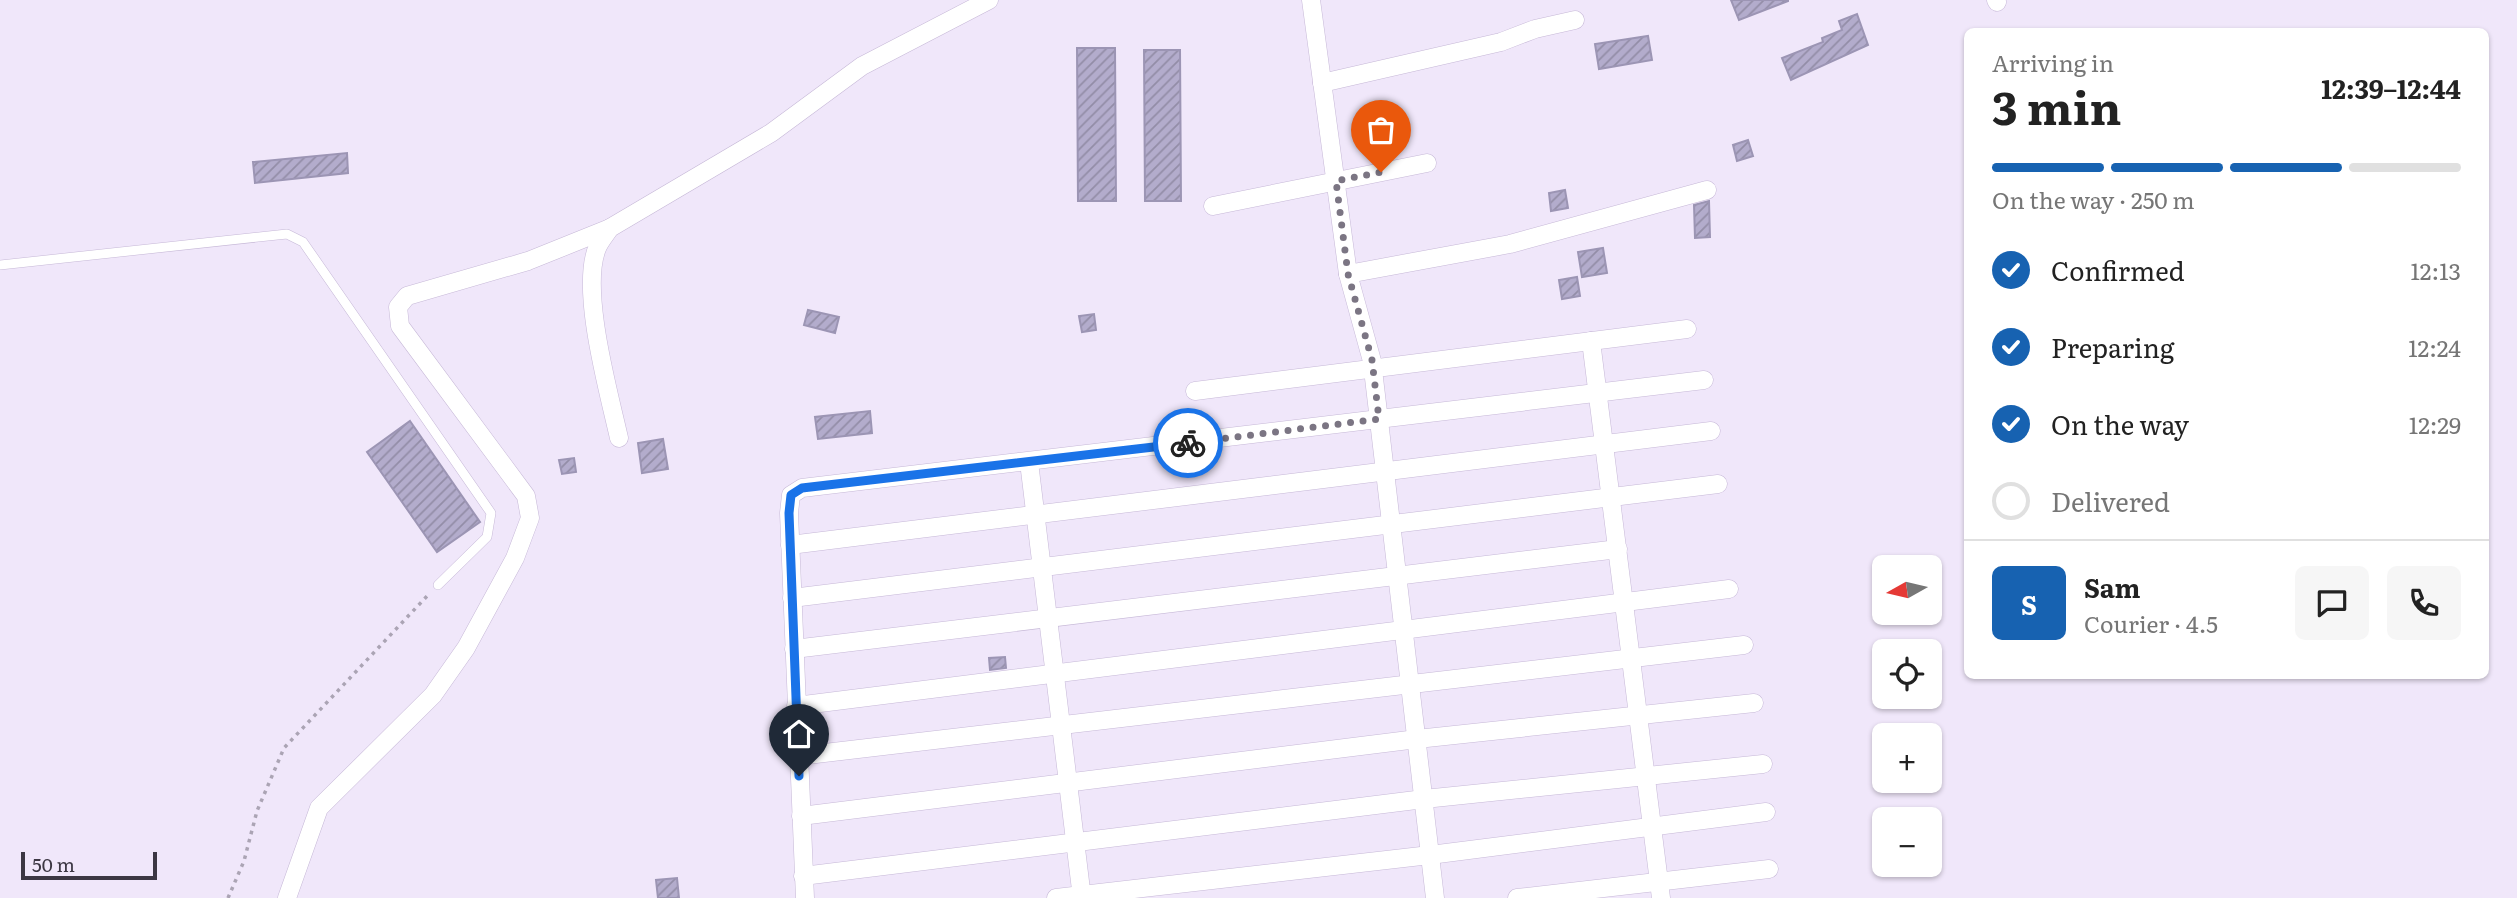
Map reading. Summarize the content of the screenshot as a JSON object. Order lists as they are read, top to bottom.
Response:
{
  "scale_bar": "50 m",
  "north": "left",
  "page": {
    "heading": ["3 min", "Arriving in", "12:39–12:44"],
    "panel": ["Sam", "Courier · 4.5"],
    "bar": "On the way · 250 m",
    "list": [
      ["Confirmed", "12:13"],
      ["Preparing", "12:24"],
      ["On the way", "12:29"],
      "Delivered"
    ],
    "map_buttons": ["+", "−"],
    "round": "S",
    "scale": "50 m"
  }
}
